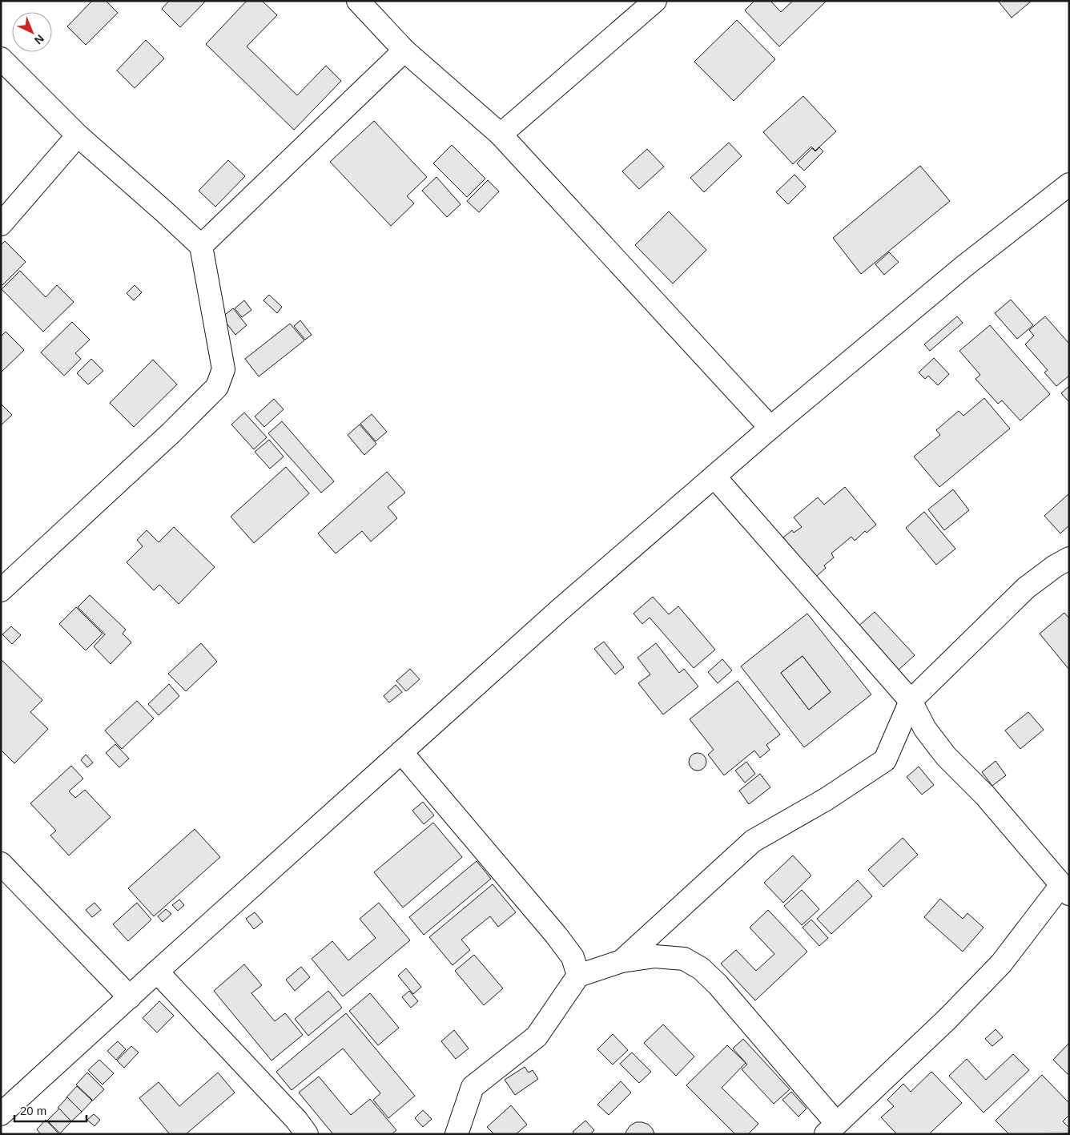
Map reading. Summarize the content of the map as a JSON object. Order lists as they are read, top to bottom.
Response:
{
  "scale_bar": "20 m",
  "north": "bottom right"
}
